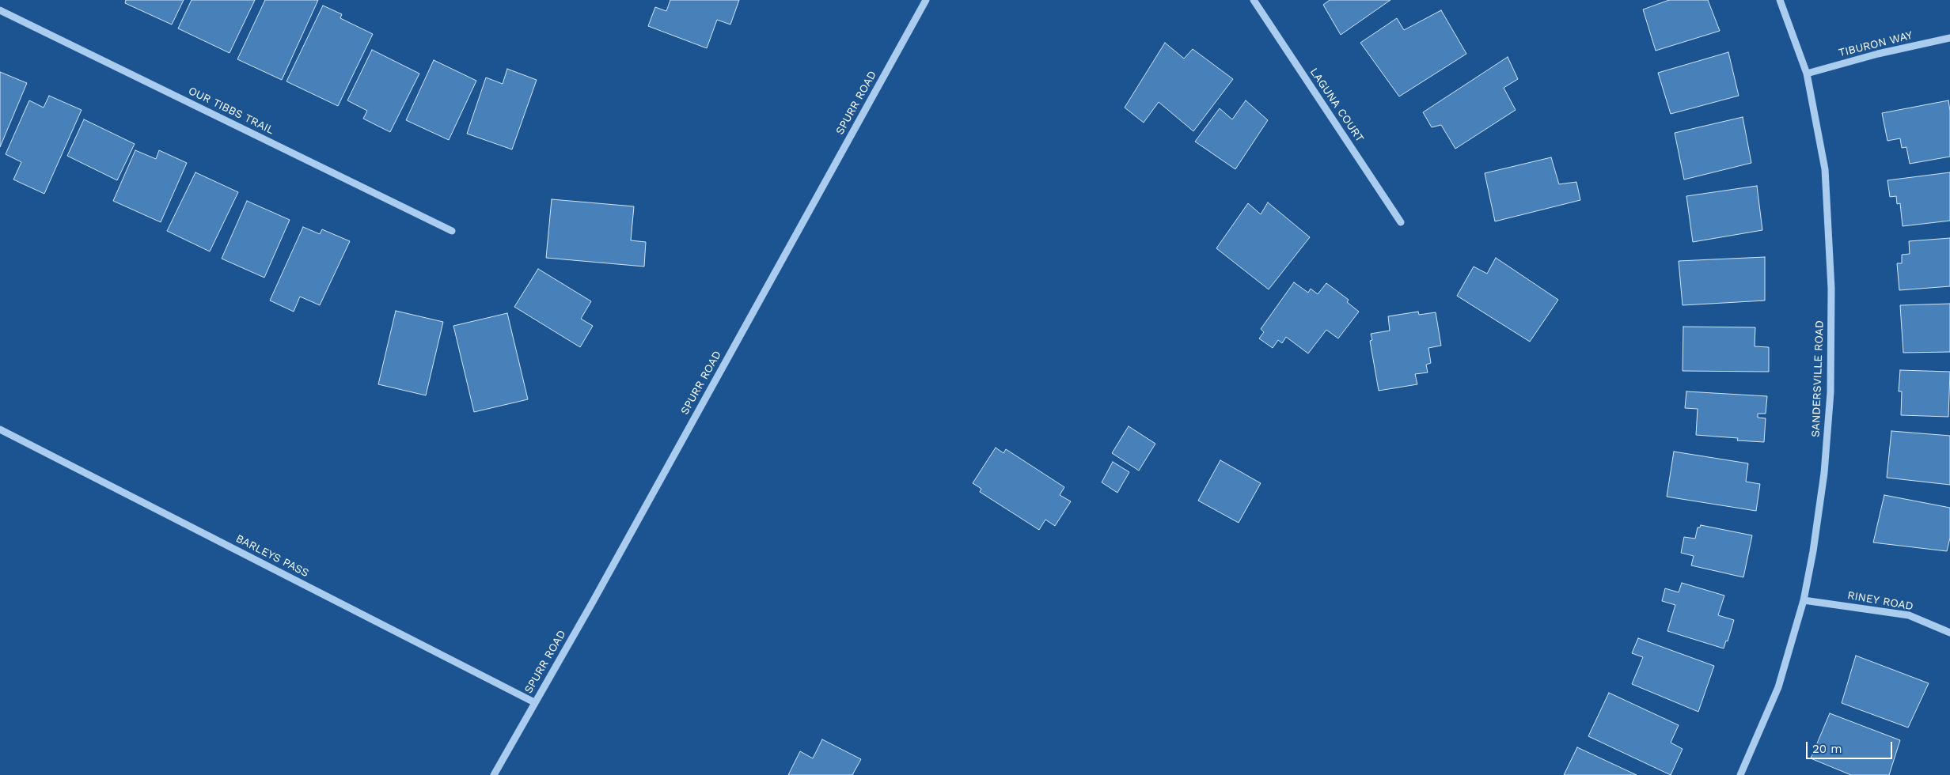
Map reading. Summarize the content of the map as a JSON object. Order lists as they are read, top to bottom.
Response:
{
  "streets": {
    "street": [
      "TIBURON WAY",
      "SPURR ROAD",
      "LAGUNA COURT",
      "OUR TIBBS TRAIL",
      "SANDERSVILLE ROAD",
      "BARLEYS PASS",
      "RINEY ROAD"
    ]
  },
  "crossings": [
    ["TIBURON WAY", "SANDERSVILLE ROAD"],
    ["SPURR ROAD", "BARLEYS PASS"],
    ["SANDERSVILLE ROAD", "RINEY ROAD"]
  ],
  "scale_bar": "20 m"
}
